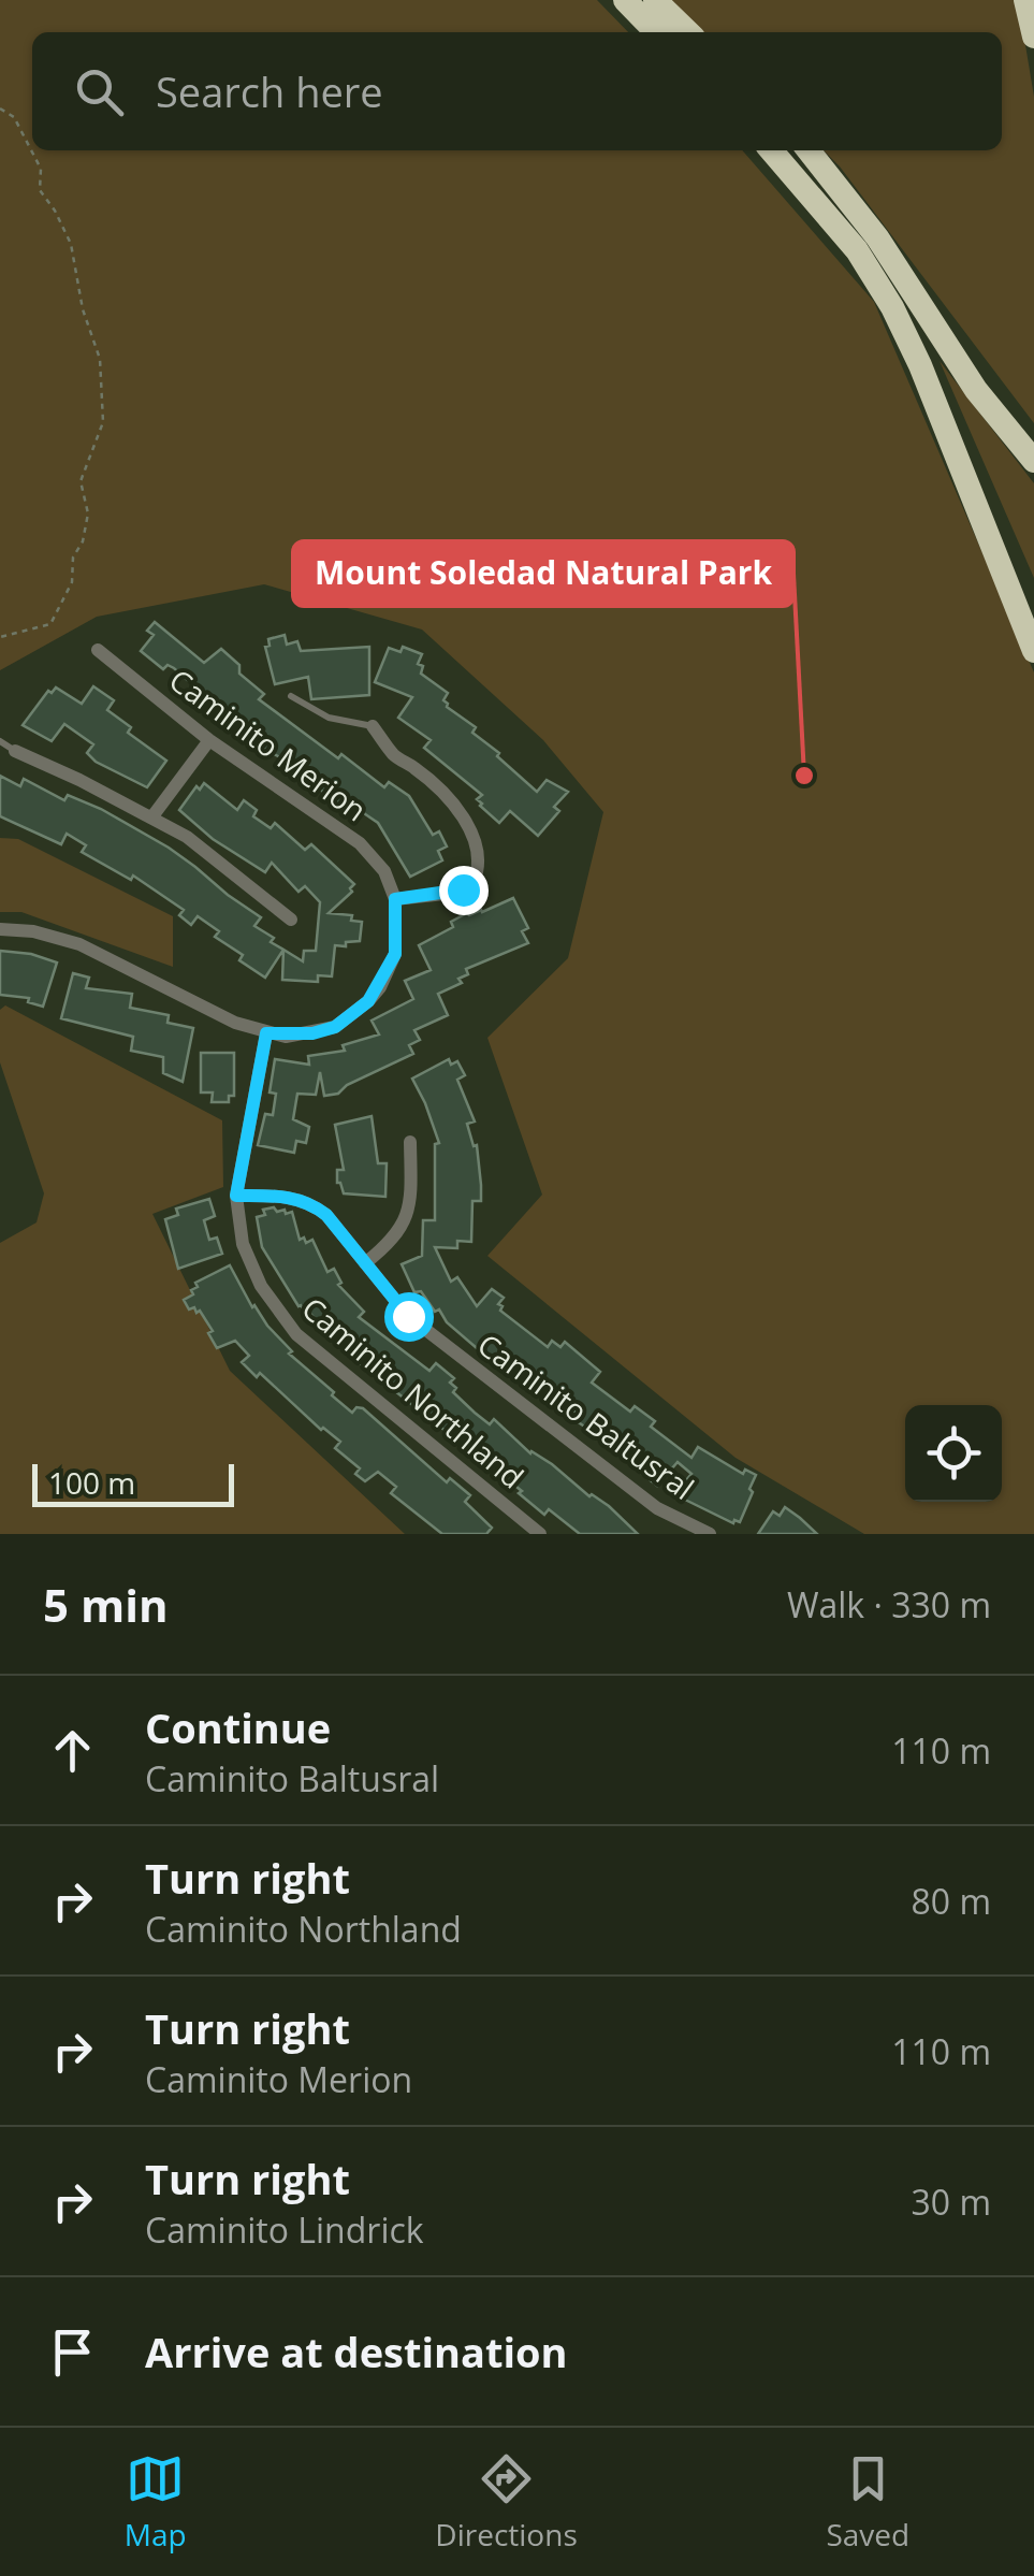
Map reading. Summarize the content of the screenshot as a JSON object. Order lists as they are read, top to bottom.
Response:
{
  "streets": {
    "street": ["Caminito Merion", "Caminito Northland", "Caminito Baltusral"]
  },
  "crossings": [
    ["Caminito Northland", "Caminito Baltusral"]
  ],
  "places": ["Mount Soledad Natural Park"],
  "scale_bar": "100 m",
  "page": {
    "search": "Search here",
    "scale": "100 m",
    "heading": ["5 min", "Walk · 330 m"],
    "list": [
      ["Continue", "Caminito Baltusral", "110 m"],
      ["Turn right", "Caminito Northland", "80 m"],
      ["Turn right", "Caminito Merion", "110 m"],
      ["Turn right", "Caminito Lindrick", "30 m"],
      "Arrive at destination"
    ],
    "nav": ["Map", "Directions", "Saved"]
  }
}
